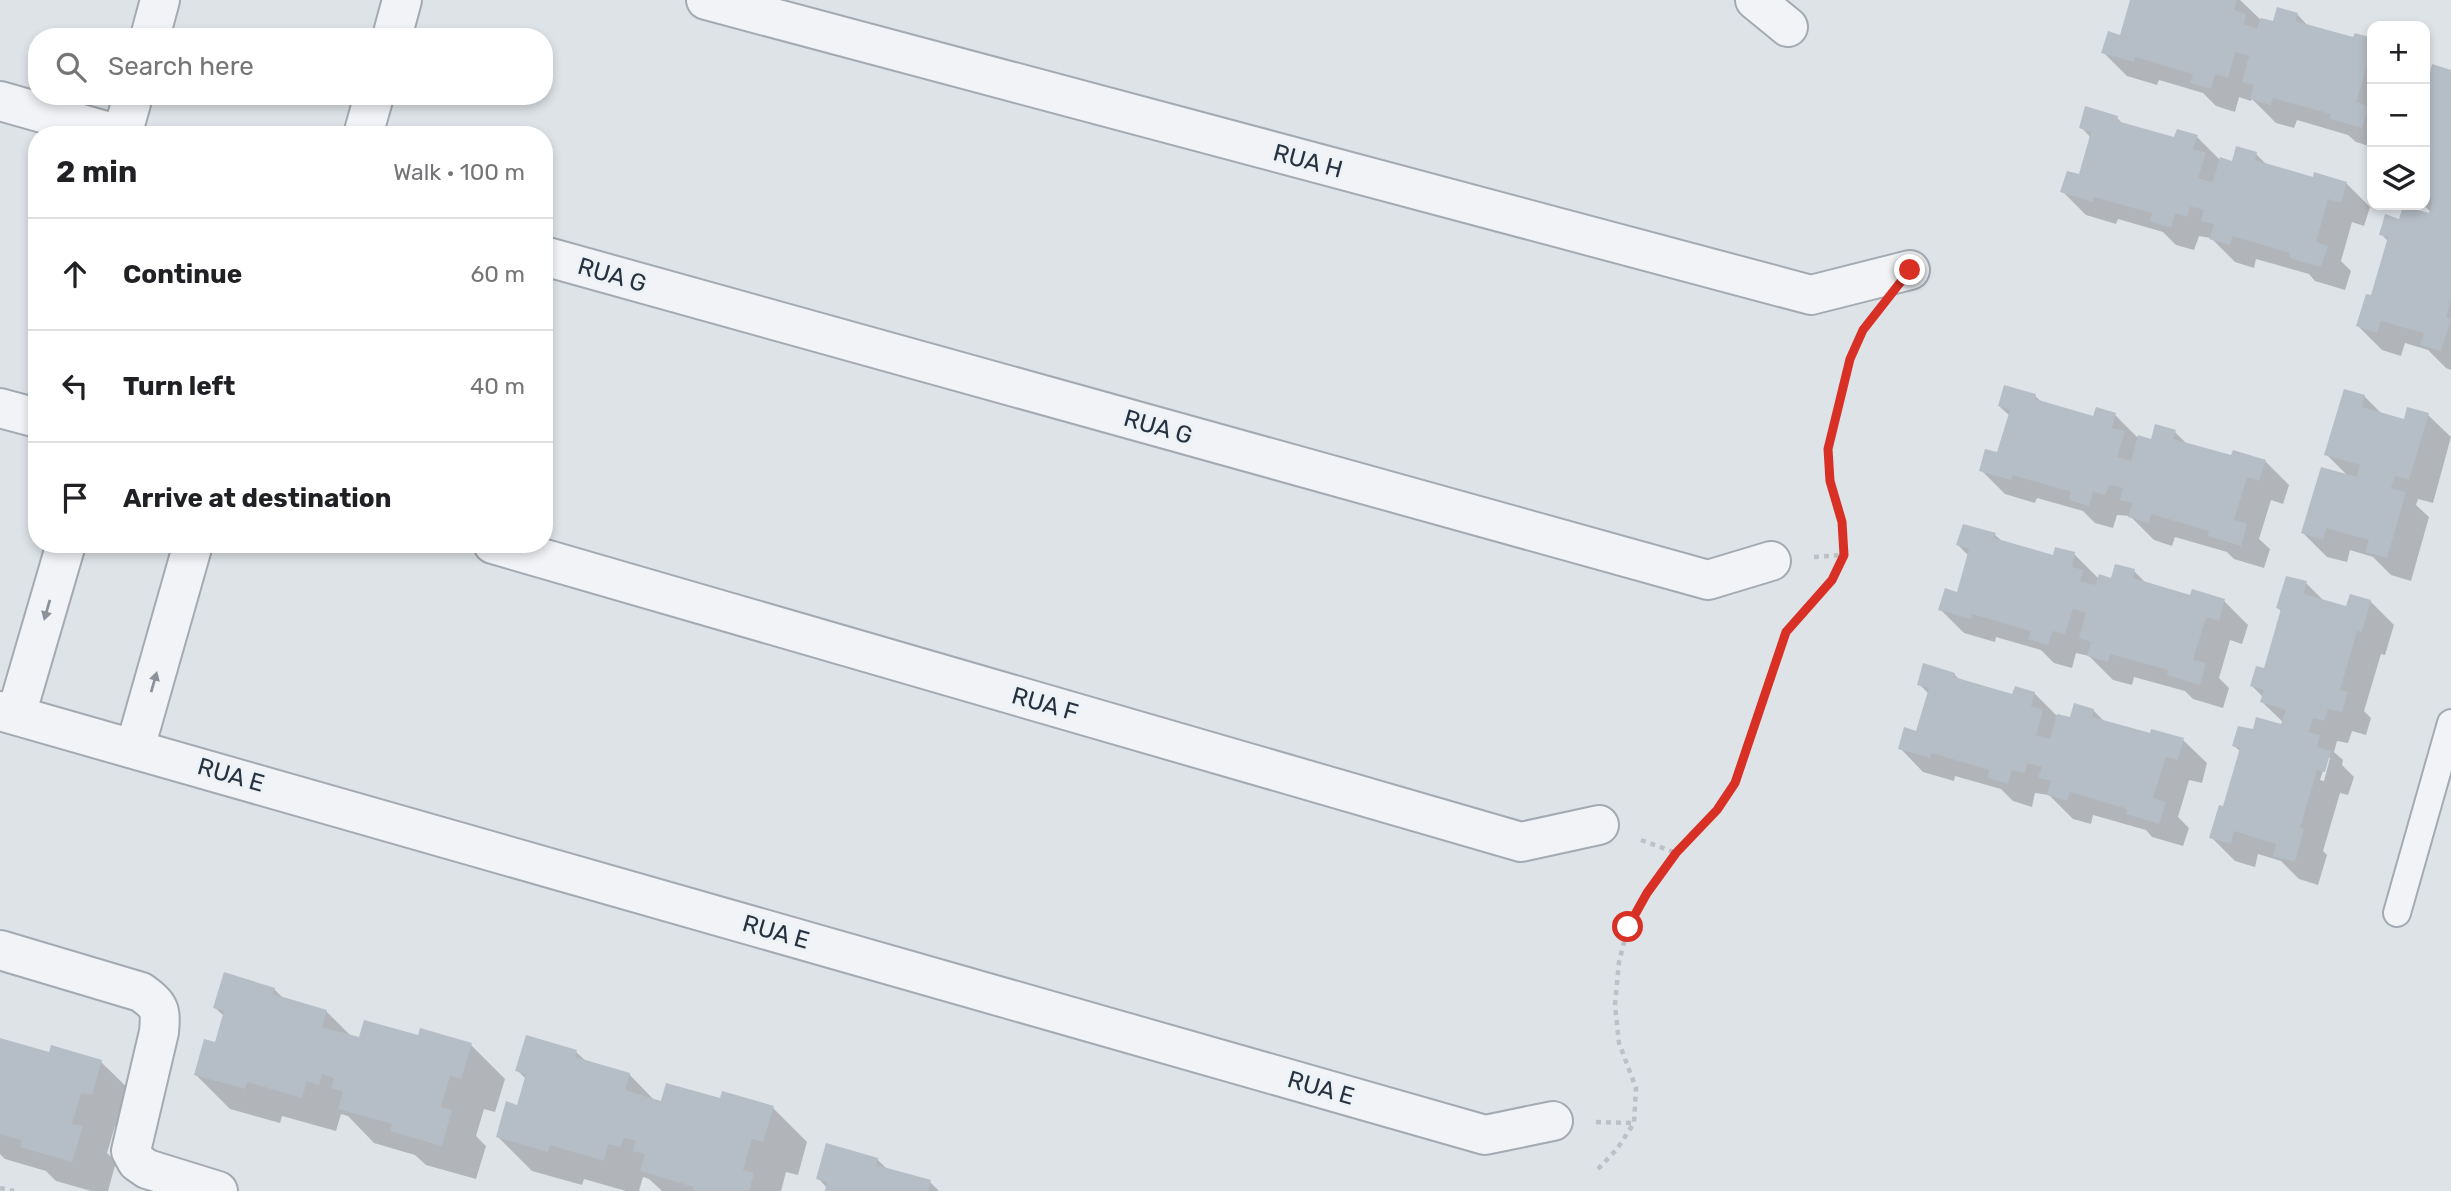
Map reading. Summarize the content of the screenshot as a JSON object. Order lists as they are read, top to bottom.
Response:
{
  "streets": {
    "street": [
      "RUA H",
      "RUA G",
      "RUA F",
      "RUA E"
    ]
  },
  "page": {
    "map_buttons": ["+", "−"],
    "search": "Search here",
    "heading": ["2 min", "Walk · 100 m"],
    "list": [
      ["Continue", "60 m"],
      ["Turn left", "40 m"],
      "Arrive at destination"
    ]
  }
}
